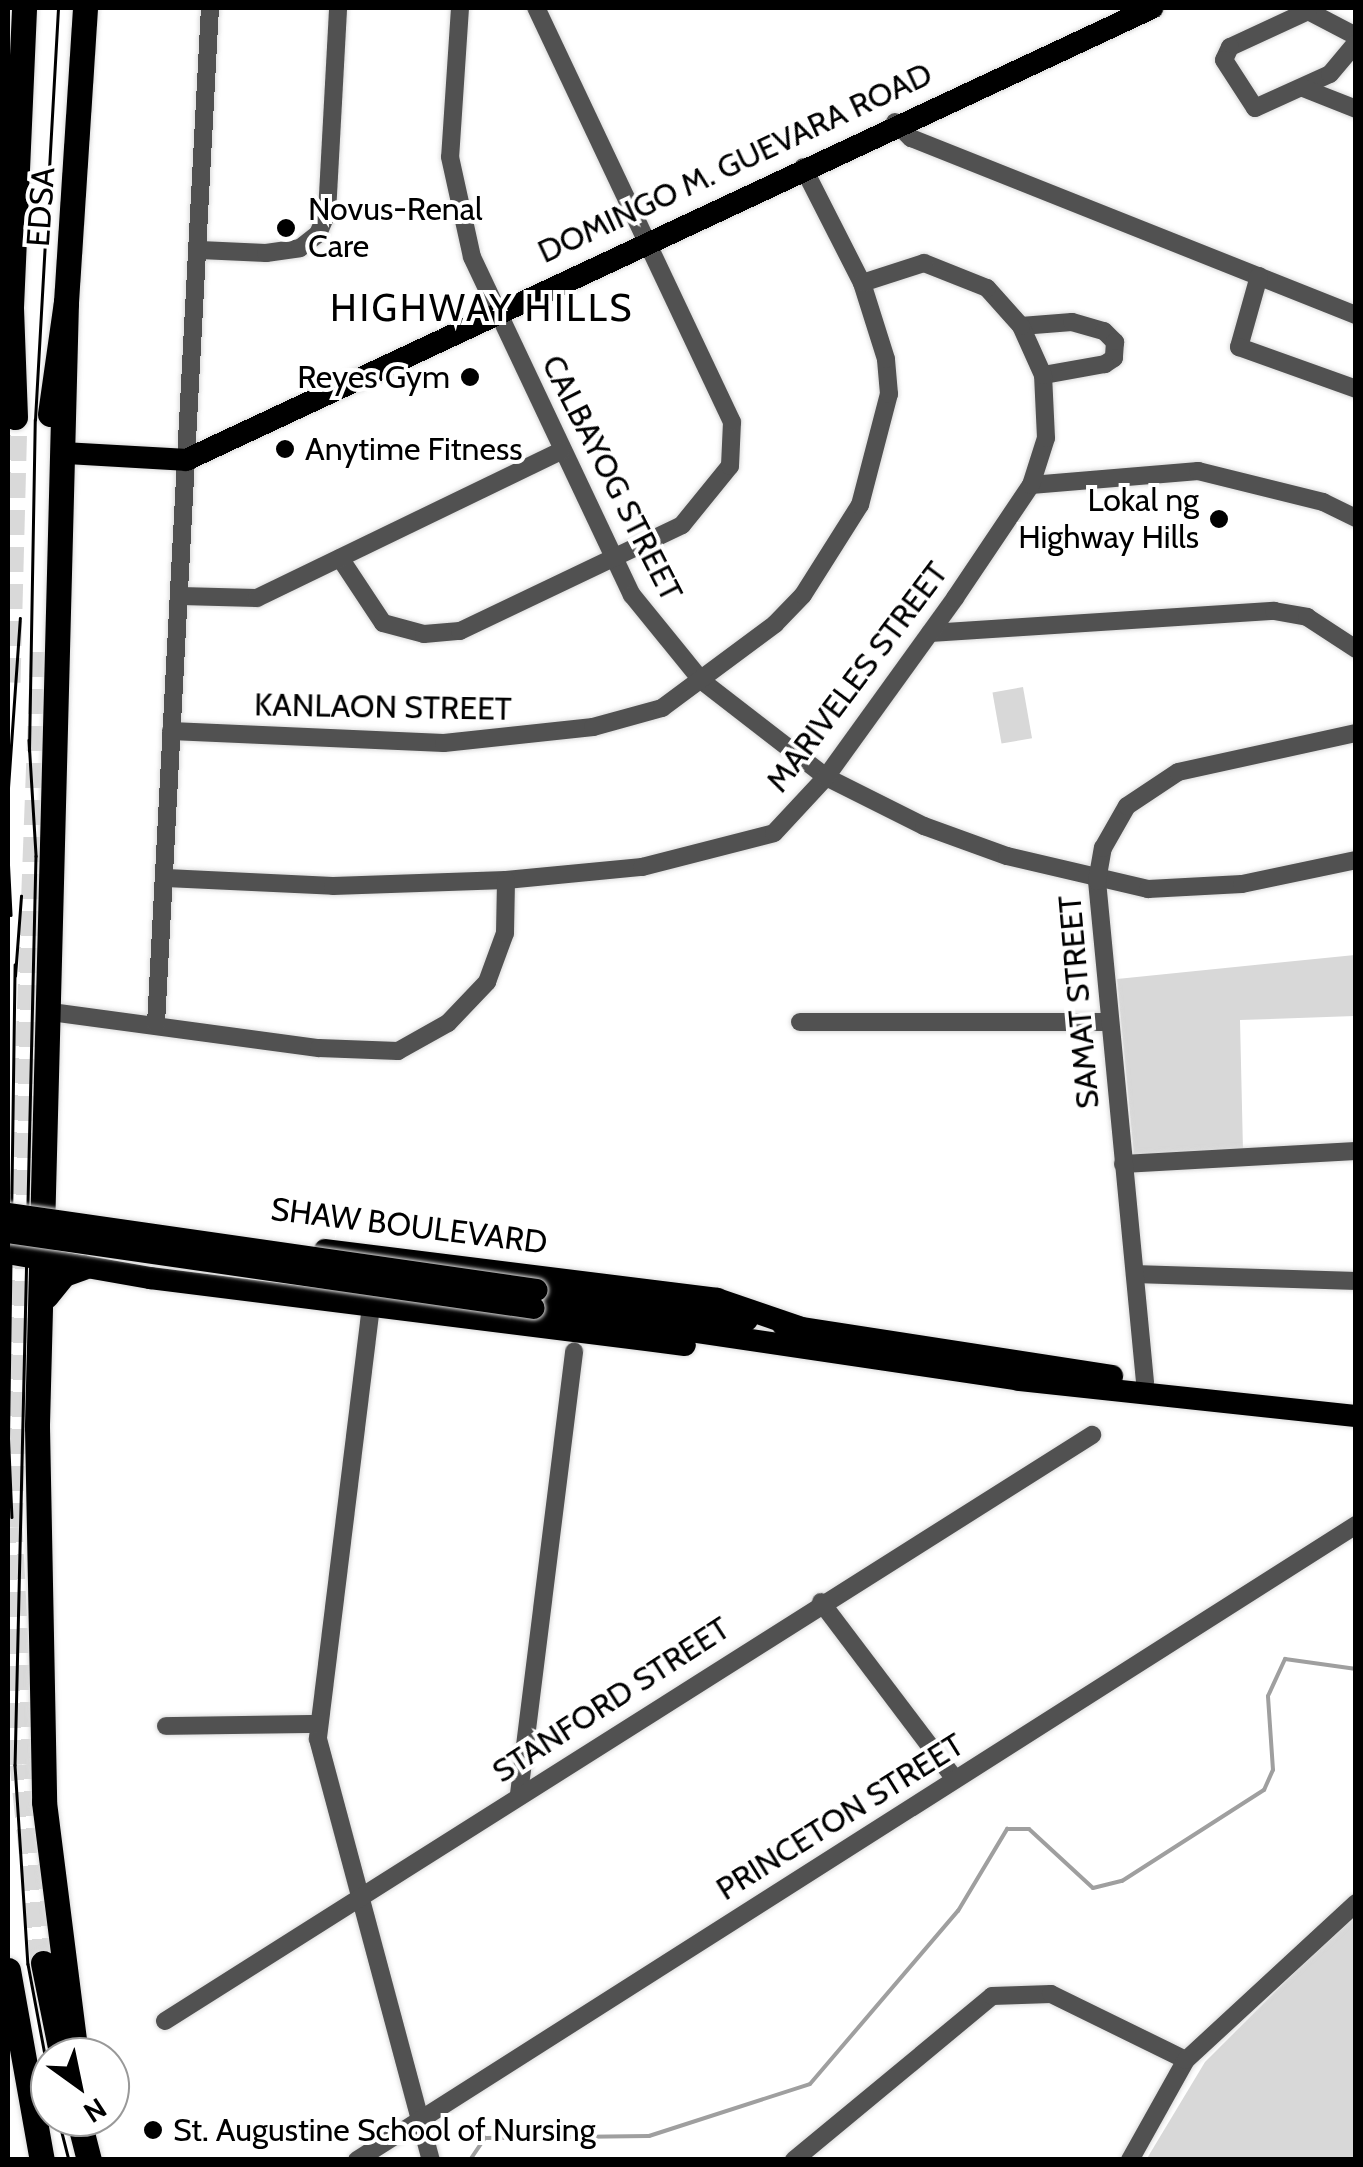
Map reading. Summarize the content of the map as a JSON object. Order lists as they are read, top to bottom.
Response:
{
  "streets": {
    "highway": ["EDSA"],
    "main road": ["DOMINGO M. GUEVARA ROAD", "SHAW BOULEVARD"],
    "street": [
      "CALBAYOG STREET",
      "MARIVELES STREET",
      "KANLAON STREET",
      "SAMAT STREET",
      "STANFORD STREET",
      "PRINCETON STREET"
    ]
  },
  "crossings": [
    ["DOMINGO M. GUEVARA ROAD", "CALBAYOG STREET"],
    ["DOMINGO M. GUEVARA ROAD", "KANLAON STREET"],
    ["CALBAYOG STREET", "MARIVELES STREET"],
    ["CALBAYOG STREET", "KANLAON STREET"],
    ["CALBAYOG STREET", "SAMAT STREET"],
    ["MARIVELES STREET", "KANLAON STREET"],
    ["SAMAT STREET", "SHAW BOULEVARD"]
  ],
  "districts": ["HIGHWAY HILLS"],
  "places": [
    "Novus-Renal Care",
    "Reyes Gym",
    "Anytime Fitness",
    "Lokal ng Highway Hills",
    "St. Augustine School of Nursing"
  ],
  "north": "bottom right"
}
